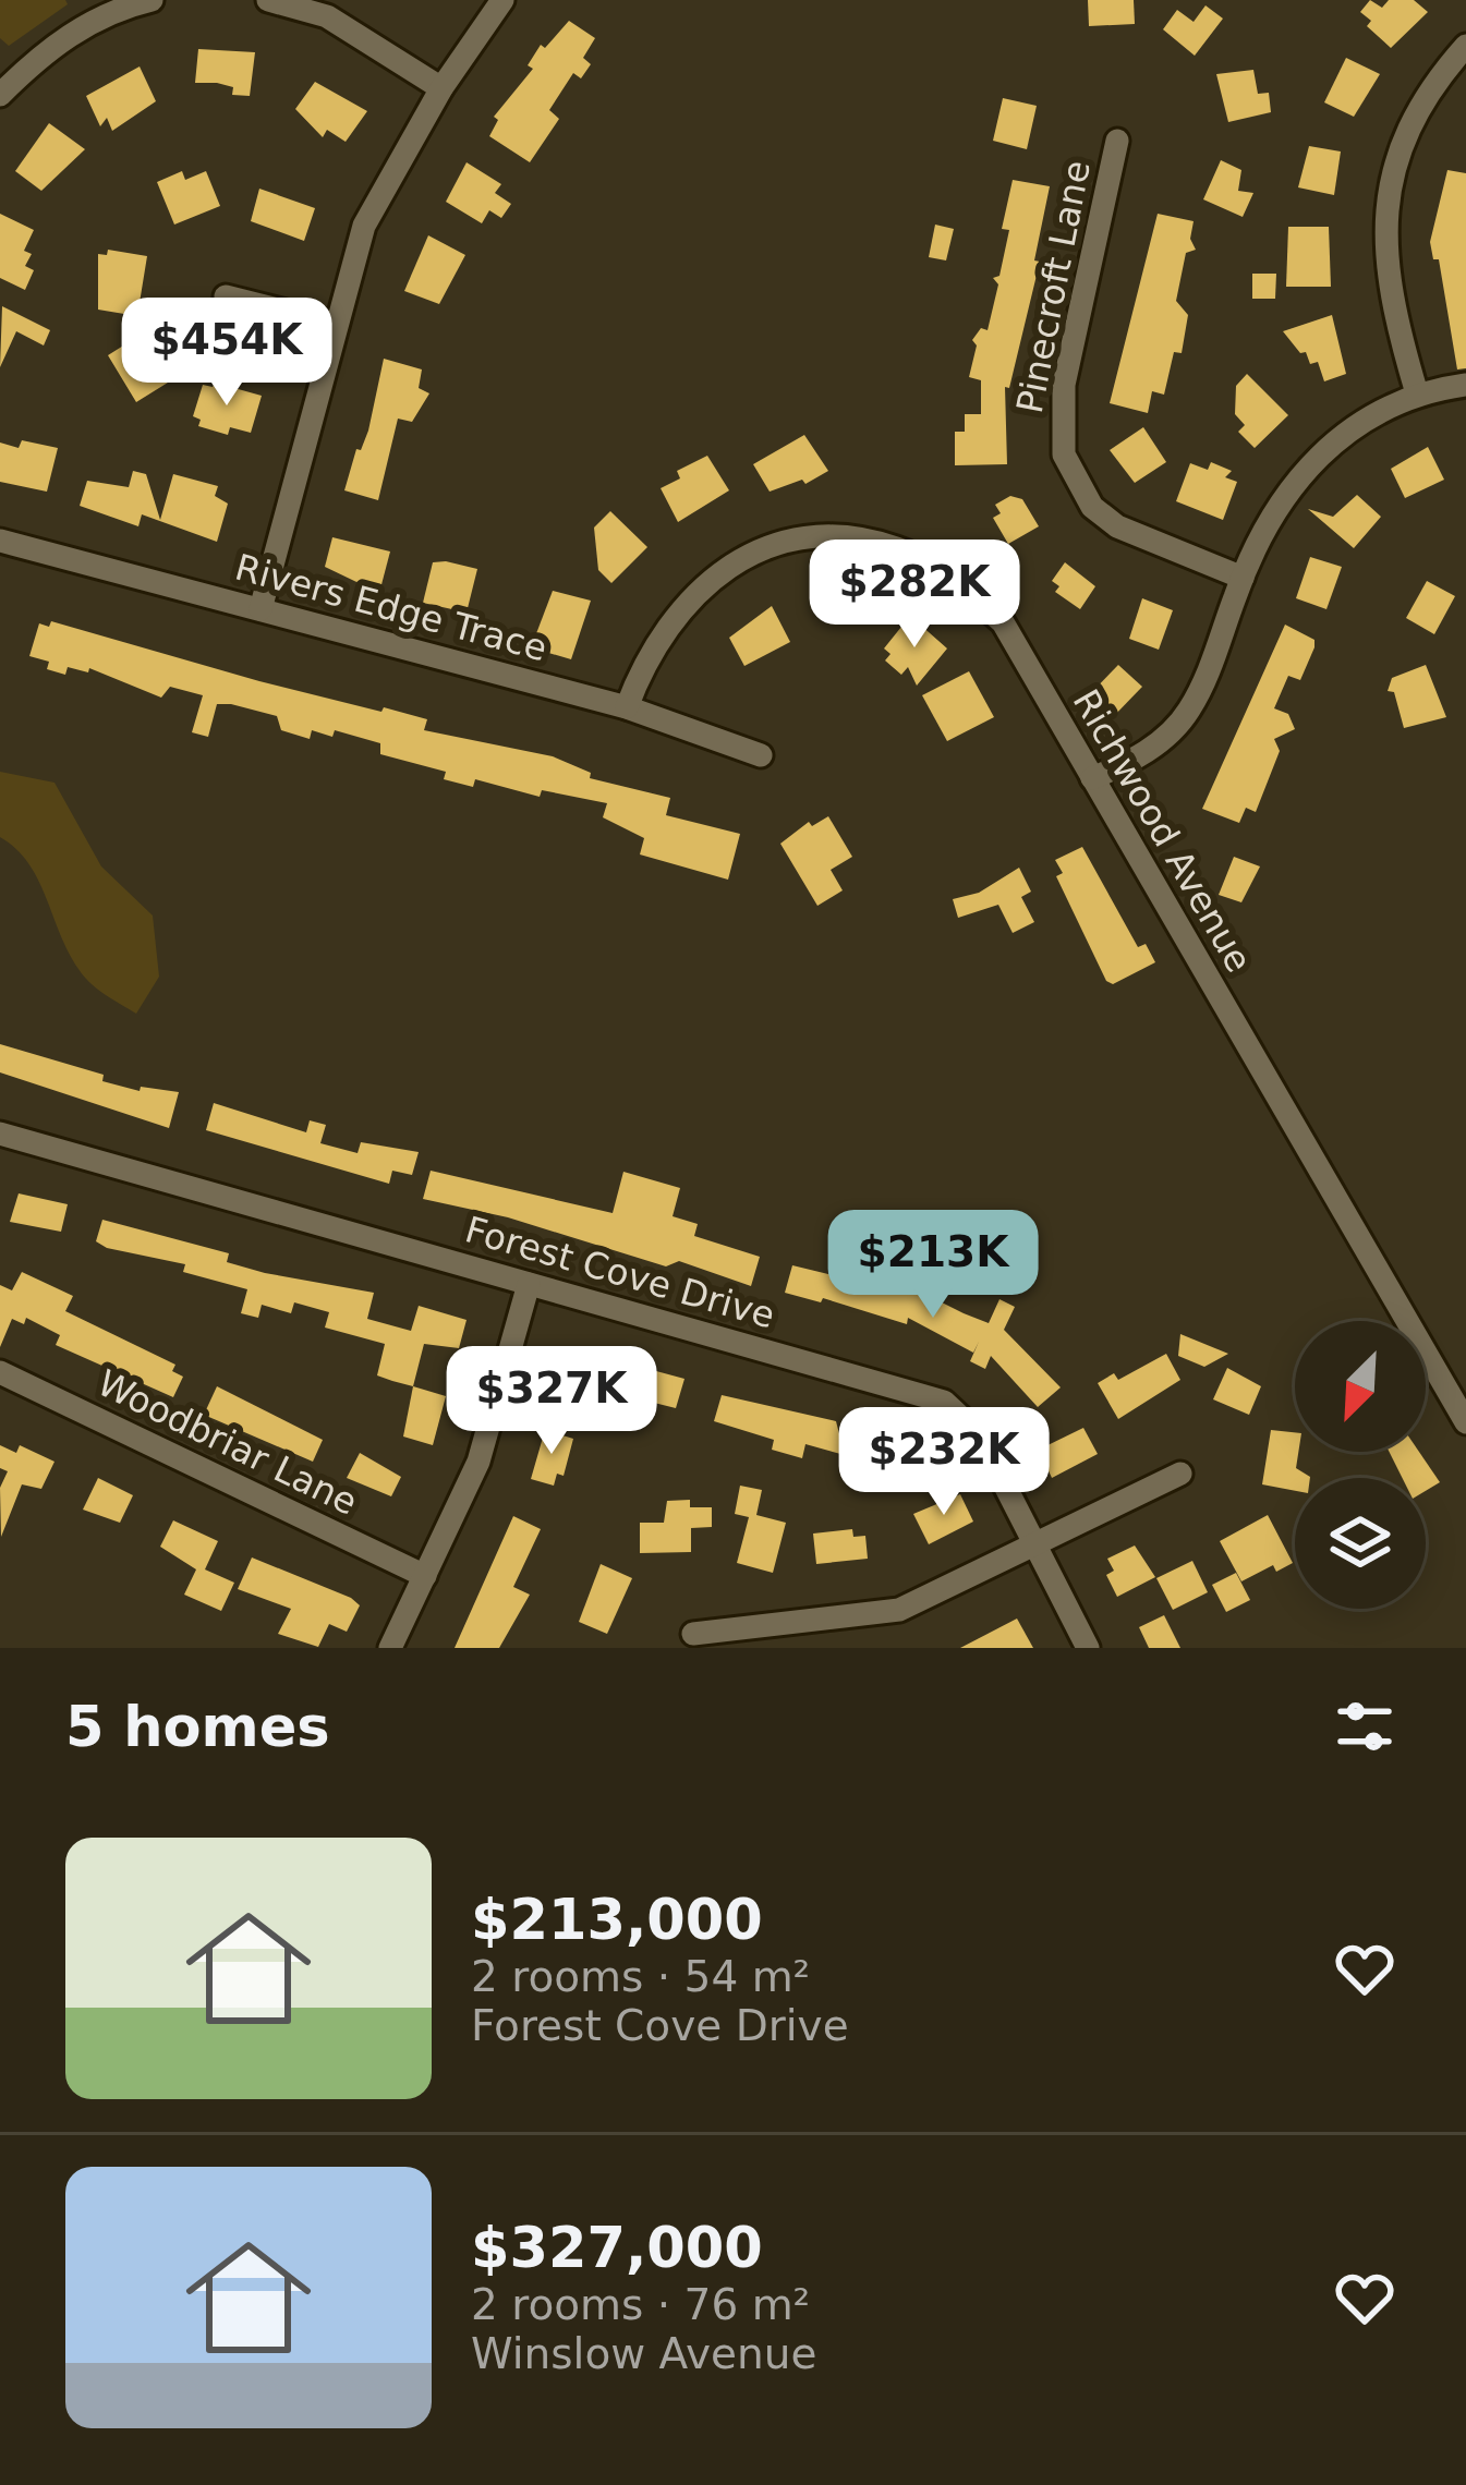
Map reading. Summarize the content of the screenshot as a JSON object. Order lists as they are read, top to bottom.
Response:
{
  "streets": {
    "street": [
      "Pinecroft Lane",
      "Rivers Edge Trace",
      "Richwood Avenue",
      "Forest Cove Drive",
      "Woodbriar Lane"
    ]
  },
  "crossings": [
    ["Rivers Edge Trace", "Richwood Avenue"]
  ],
  "north": "bottom left",
  "page": {
    "price": [
      "$454K",
      "$282K",
      "$213K",
      "$327K",
      "$232K"
    ],
    "heading": "5 homes",
    "list": [
      {
        "name": "$213,000",
        "note": "2 rooms · 54 m² · Forest Cove Drive"
      },
      {
        "name": "$327,000",
        "note": "2 rooms · 76 m² · Winslow Avenue"
      }
    ]
  }
}
